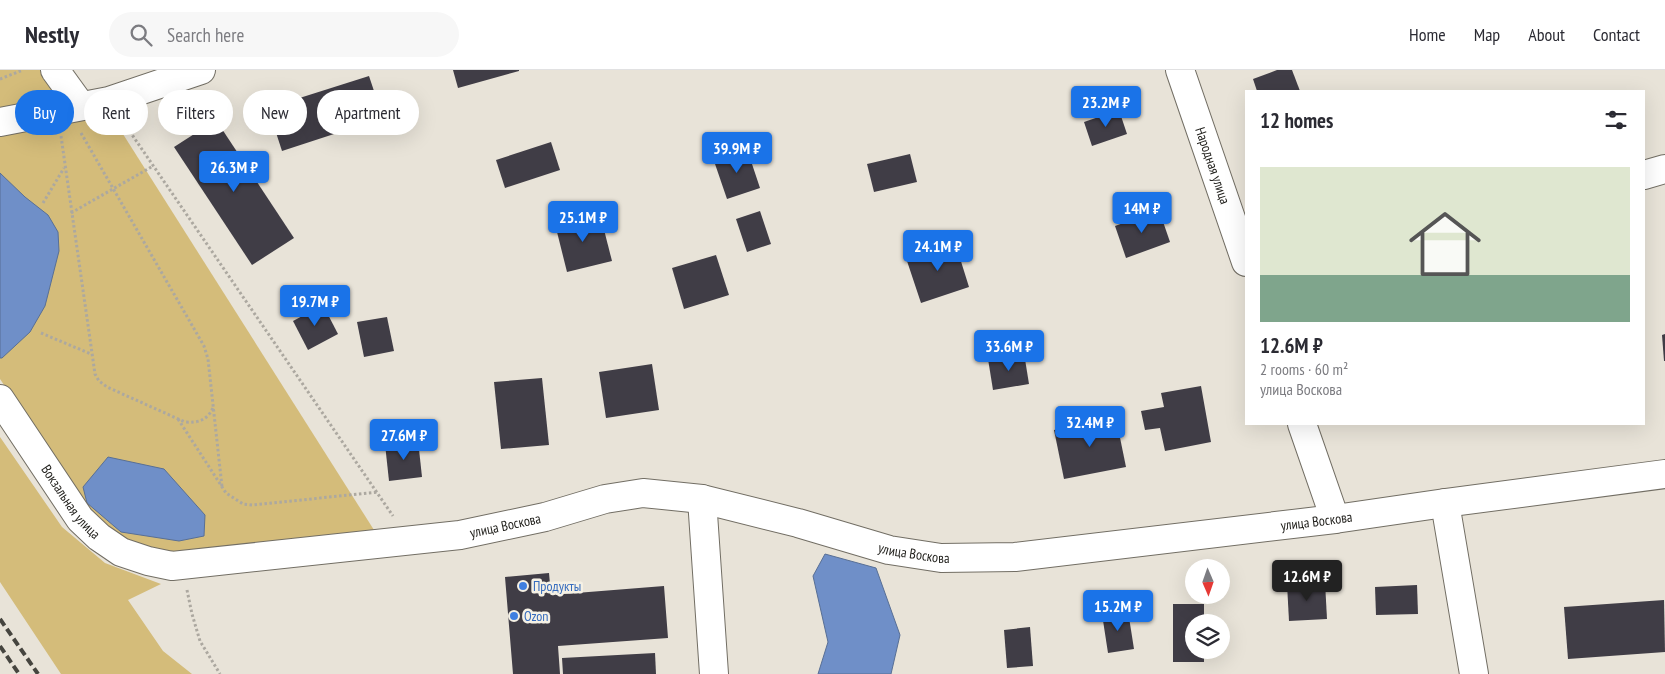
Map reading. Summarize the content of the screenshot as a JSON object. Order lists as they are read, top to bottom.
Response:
{
  "streets": {
    "street": ["Народная улица", "Вокзальная улица", "улица Воскова"]
  },
  "crossings": [
    ["Вокзальная улица", "улица Воскова"]
  ],
  "places": ["Продукты", "Ozon"],
  "north": "bottom",
  "page": {
    "header": "Nestly",
    "search": "Search here",
    "nav": [
      "Home",
      "Map",
      "About",
      "Contact"
    ],
    "price": [
      "23.2M ₽",
      "39.9M ₽",
      "26.3M ₽",
      "14M ₽",
      "25.1M ₽",
      "24.1M ₽",
      "19.7M ₽",
      "33.6M ₽",
      "32.4M ₽",
      "27.6M ₽",
      "12.6M ₽",
      "15.2M ₽"
    ],
    "chip": [
      "Buy",
      "Rent",
      "Filters",
      "New",
      "Apartment"
    ],
    "heading": "12 homes",
    "list": [
      {
        "name": "12.6M ₽",
        "note": "2 rooms · 60 m² · улица Воскова"
      }
    ]
  }
}
